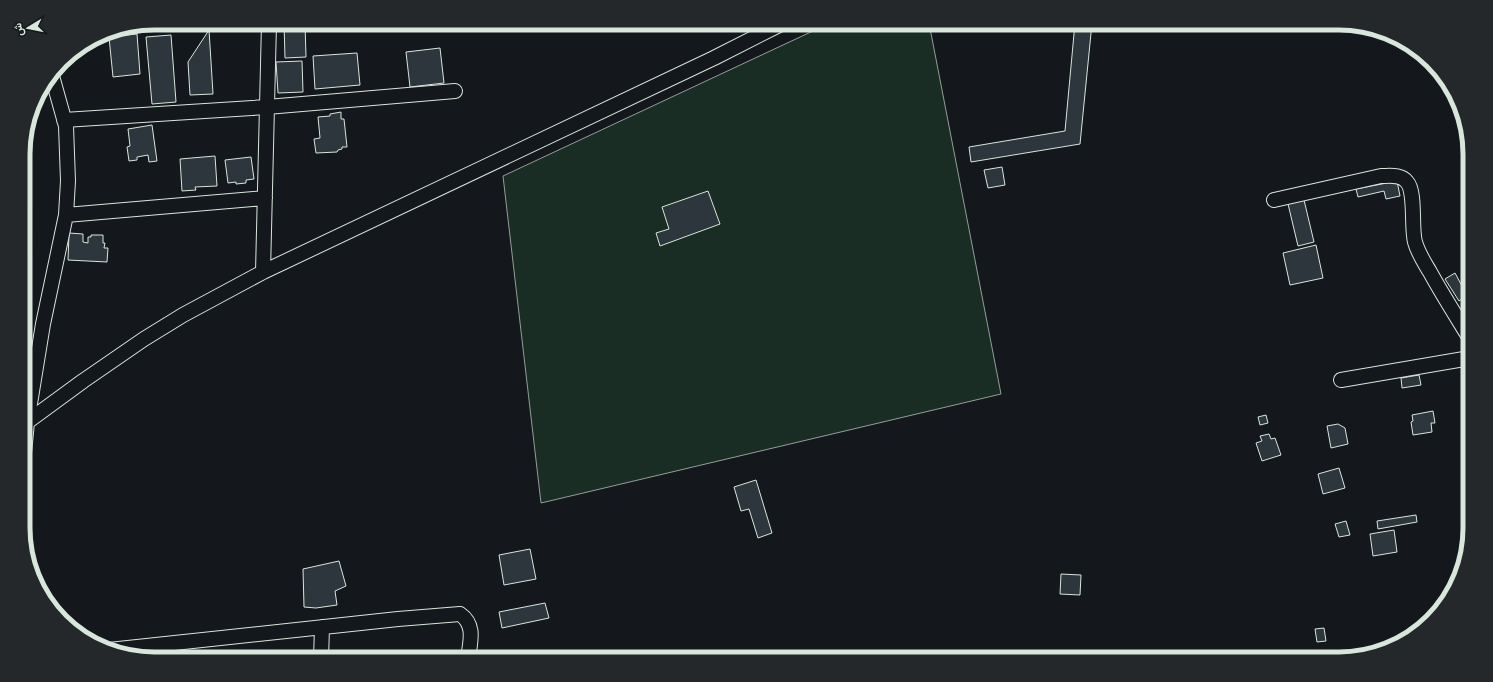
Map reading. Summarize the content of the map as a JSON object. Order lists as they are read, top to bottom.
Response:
{
  "north": "left"
}
